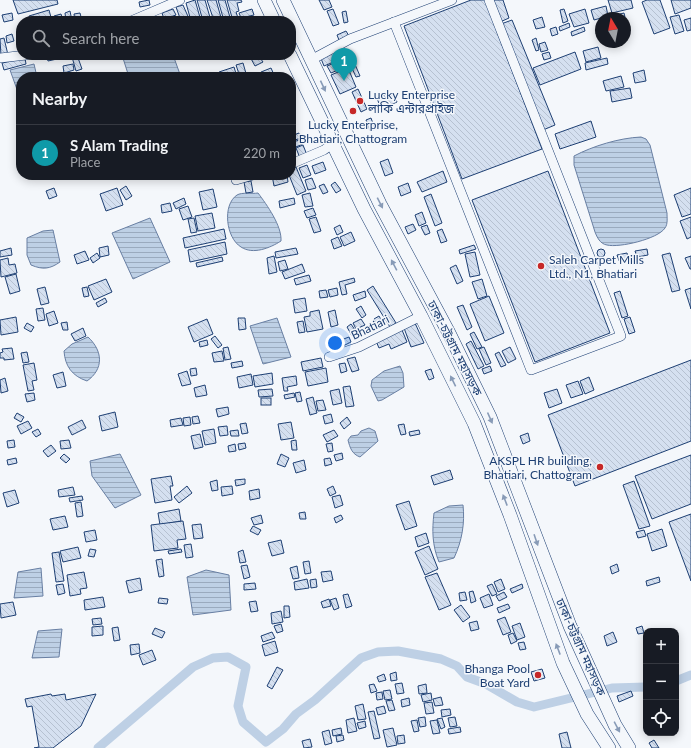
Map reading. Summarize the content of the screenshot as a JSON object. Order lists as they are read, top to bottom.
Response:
{
  "streets": {
    "highway": ["ঢাকা-চট্টগ্রাম মহাসড়ক"],
    "street": ["Bhatiari"]
  },
  "crossings": [
    ["Bhatiari", "ঢাকা-চট্টগ্রাম মহাসড়ক"]
  ],
  "places": [
    "Lucky Enterprise লাকি এন্টারপ্রাইজ",
    "Lucky Enterprise, Bhatiari, Chattogram",
    "Saleh Carpet Mills Ltd., N1, Bhatiari",
    "AKSPL HR building, Bhatiari, Chattogram",
    "Bhanga Pool Boat Yard"
  ],
  "north": "top",
  "page": {
    "search": "Search here",
    "pins": "1",
    "heading": "Nearby",
    "list": [
      {
        "mark": "1",
        "name": "S Alam Trading",
        "note": "Place",
        "value": "220 m"
      }
    ],
    "map_buttons": ["+", "−"]
  }
}
